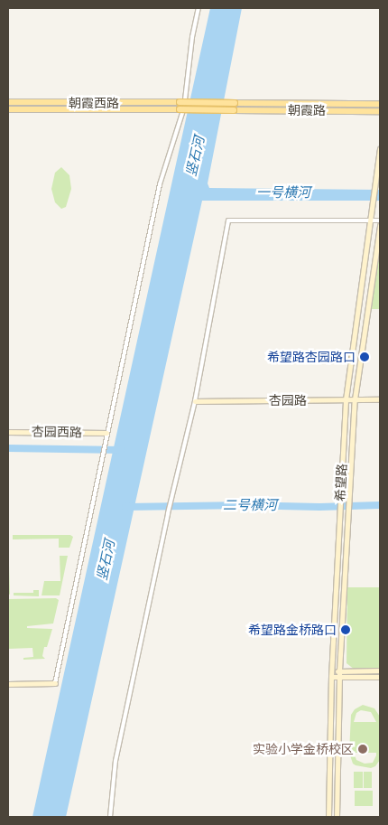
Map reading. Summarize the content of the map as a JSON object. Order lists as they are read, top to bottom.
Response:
{
  "streets": {
    "main road": [
      "朝霞西路",
      "朝霞路",
      "杏园路",
      "杏园西路",
      "希望路"
    ]
  },
  "crossings": [
    ["朝霞西路", "朝霞路"],
    ["杏园路", "希望路"]
  ],
  "water": ["竖石河", "一号横河", "二号横河"],
  "places": ["希望路杏园路口", "希望路金桥路口", "实验小学金桥校区"]
}
